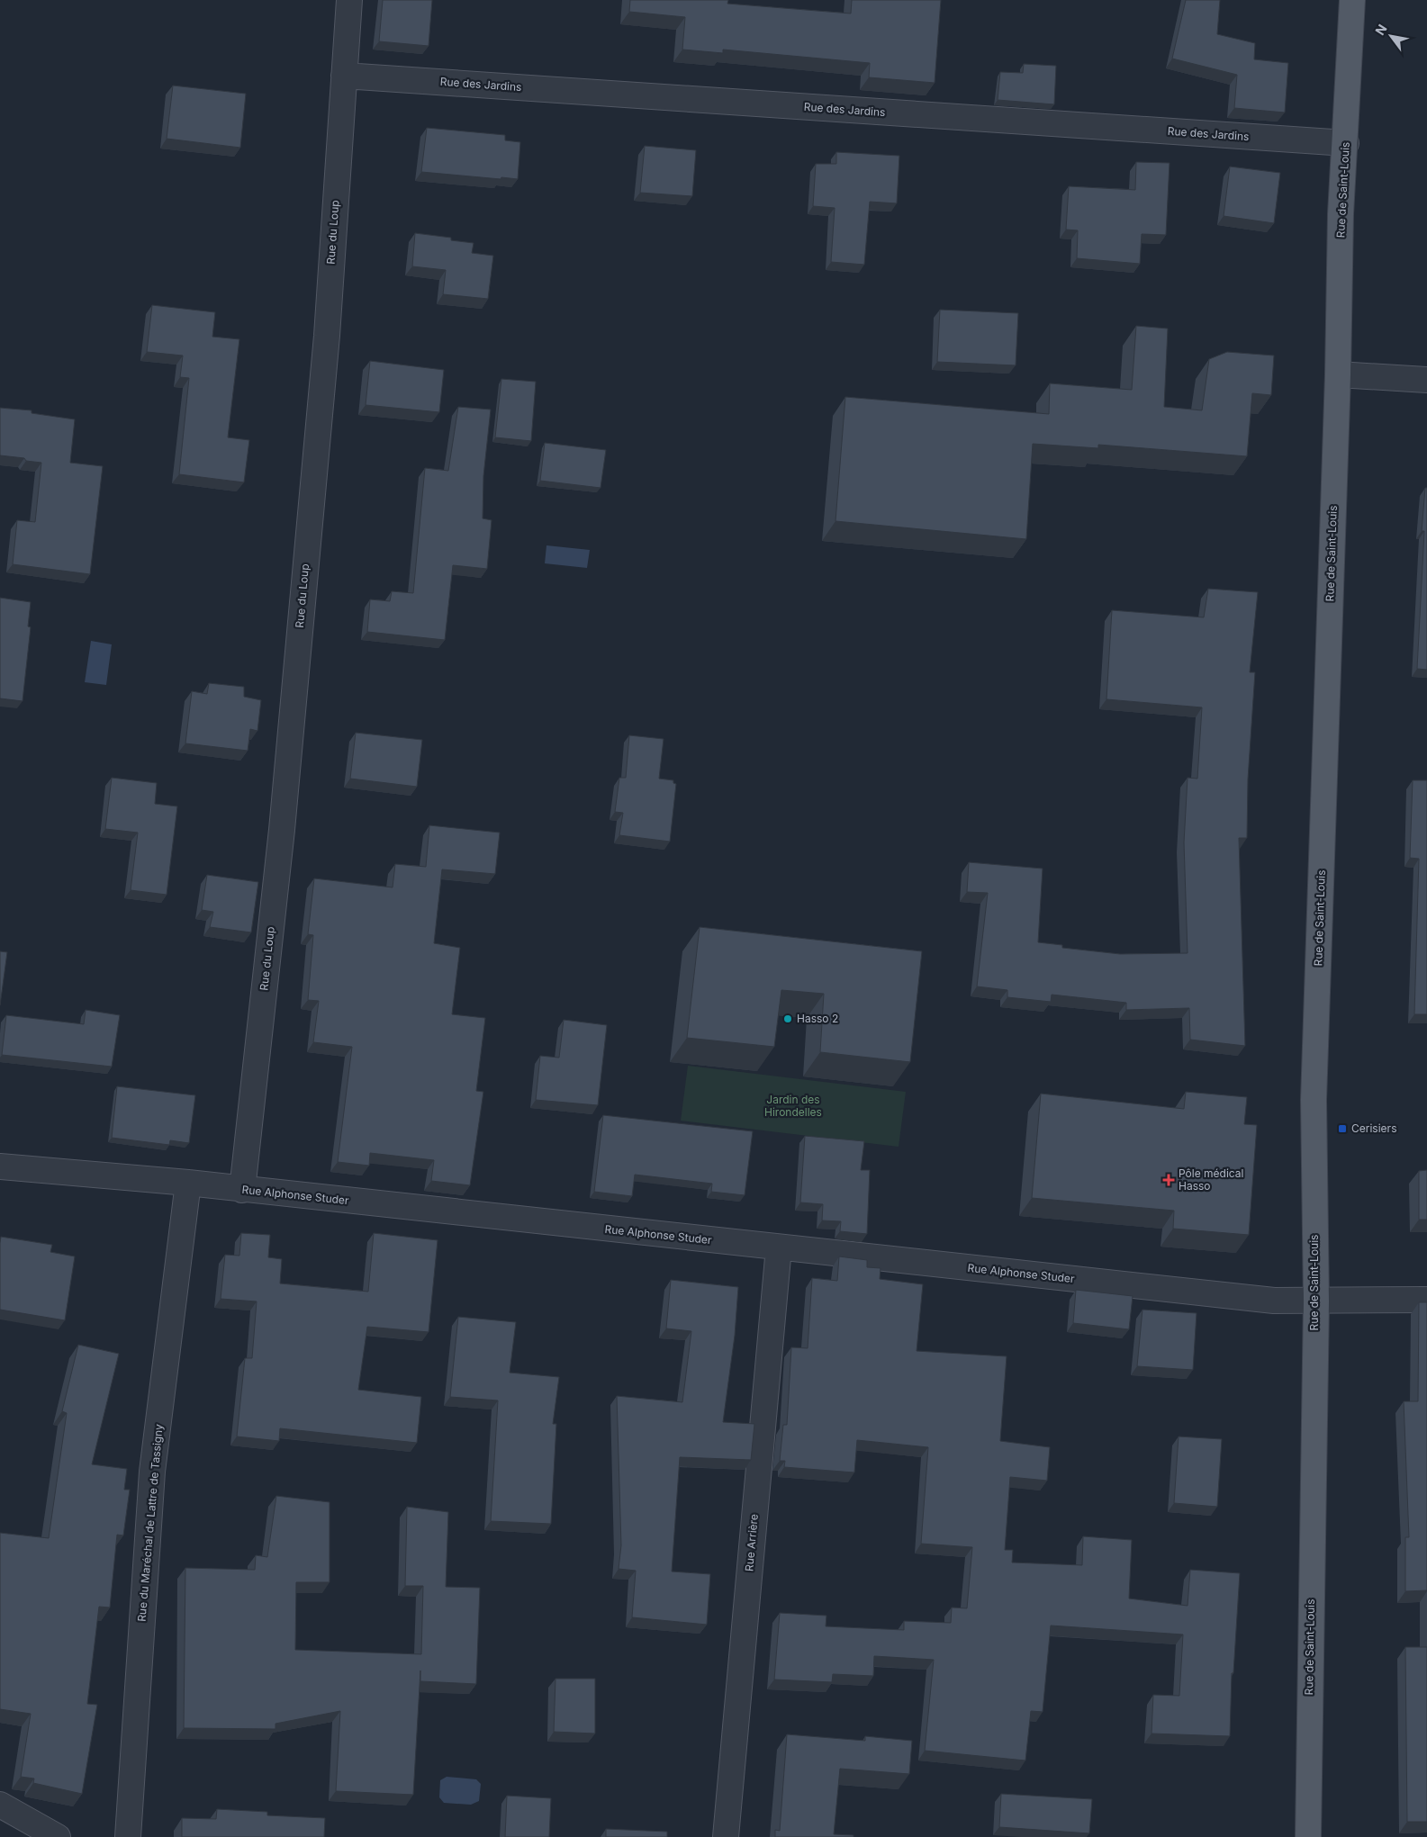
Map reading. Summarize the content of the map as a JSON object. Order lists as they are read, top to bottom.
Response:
{
  "streets": {
    "main road": ["Rue de Saint-Louis"],
    "street": [
      "Rue des Jardins",
      "Rue du Loup",
      "Rue Alphonse Studer",
      "Rue du Maréchal de Lattre de Tassigny",
      "Rue Arrière"
    ]
  },
  "crossings": [
    ["Rue des Jardins", "Rue de Saint-Louis"],
    ["Rue des Jardins", "Rue du Loup"],
    ["Rue de Saint-Louis", "Rue Alphonse Studer"],
    ["Rue du Loup", "Rue Alphonse Studer"],
    ["Rue Alphonse Studer", "Rue du Maréchal de Lattre de Tassigny"],
    ["Rue Alphonse Studer", "Rue Arrière"]
  ],
  "parks": ["Jardin des Hirondelles"],
  "places": {
    "other": ["Hasso 2"],
    "transit": ["Cerisiers"],
    "health": ["Pôle médical Hasso"]
  },
  "north": "top left"
}
